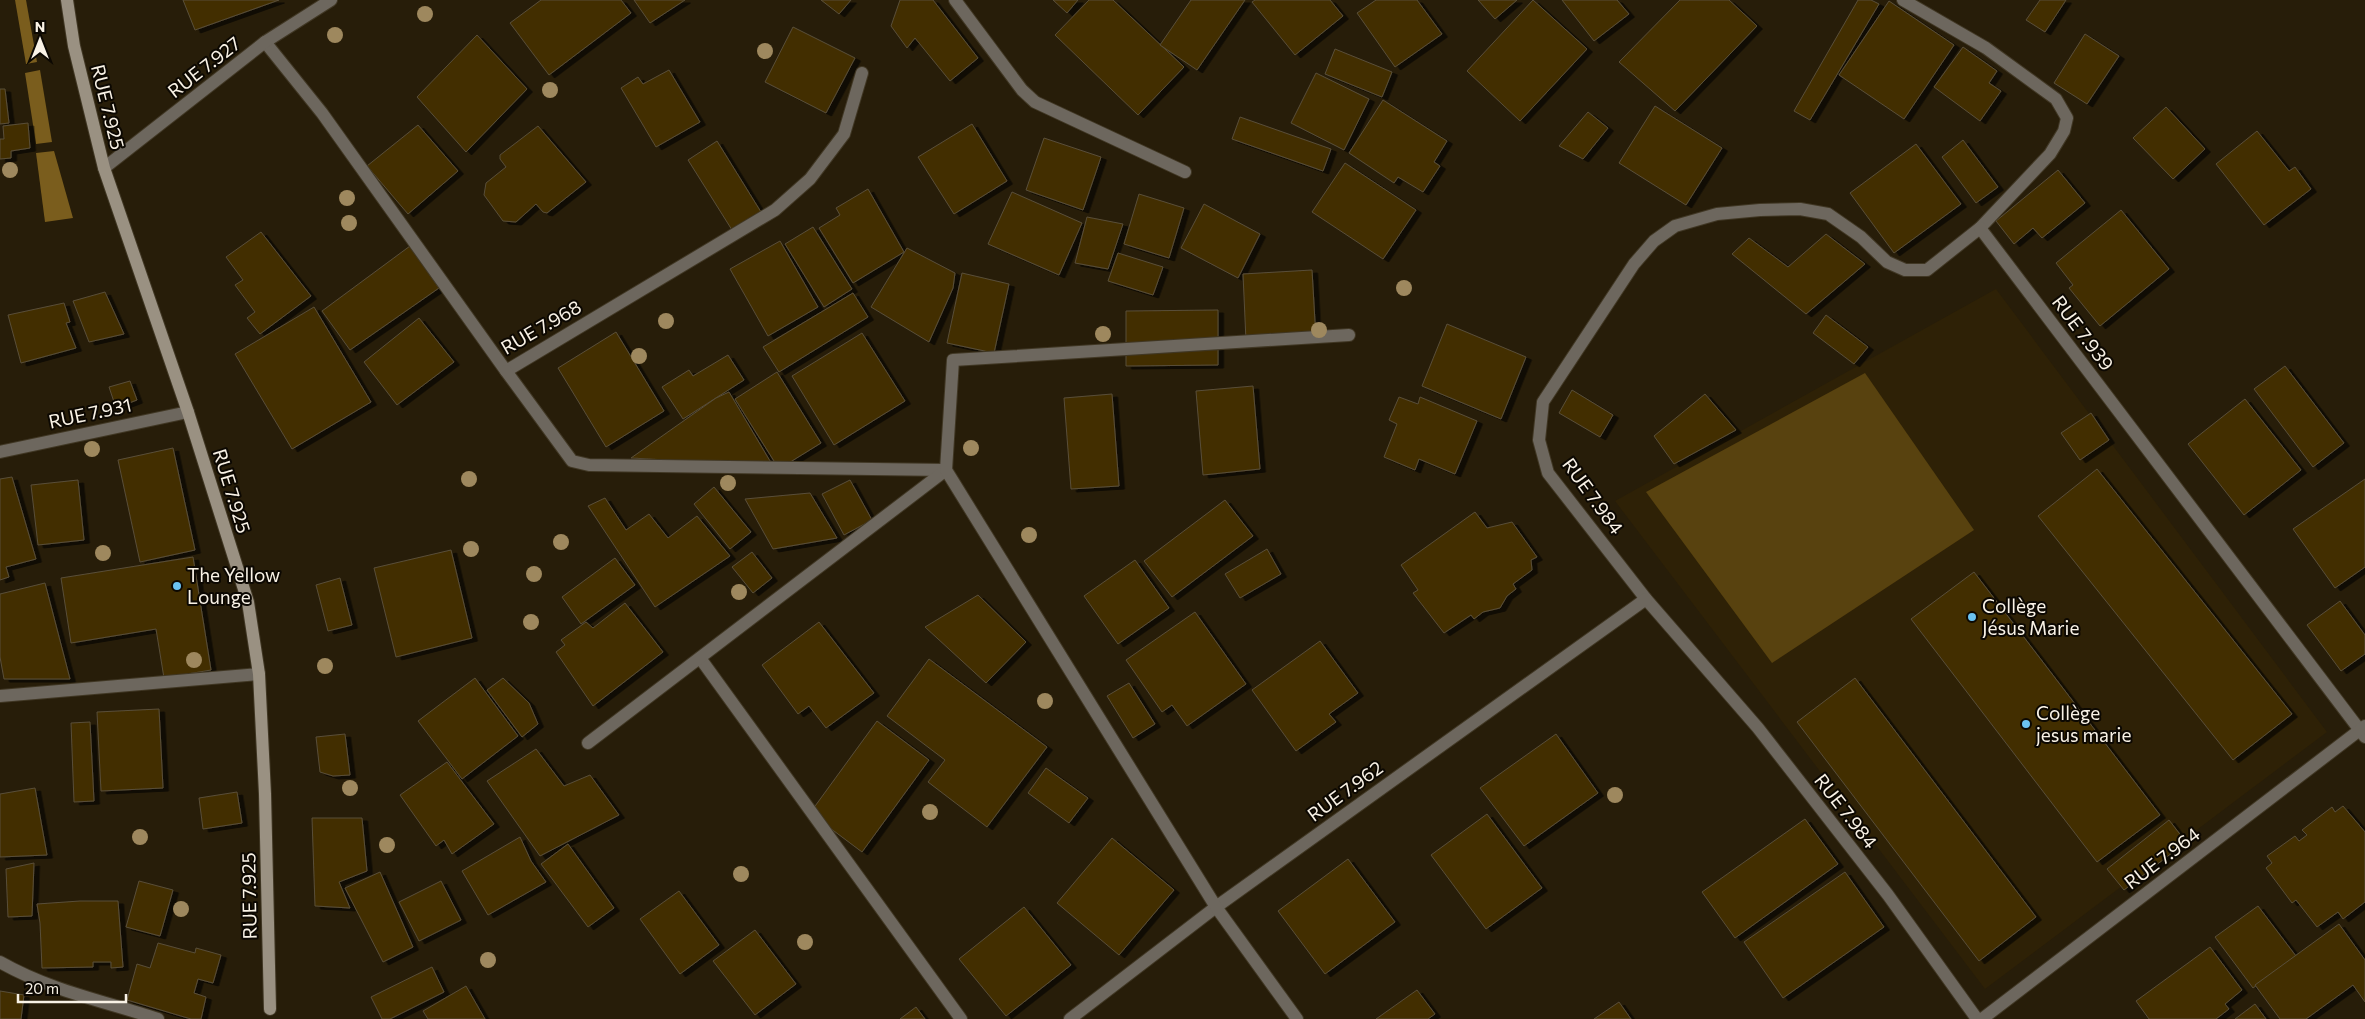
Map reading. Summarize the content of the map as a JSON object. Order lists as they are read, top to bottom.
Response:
{
  "streets": {
    "street": [
      "RUE 7.927",
      "RUE 7.925",
      "RUE 7.968",
      "RUE 7.939",
      "RUE 7.931",
      "RUE 7.984",
      "RUE 7.962",
      "RUE 7.964"
    ]
  },
  "crossings": [
    ["RUE 7.927", "RUE 7.925"],
    ["RUE 7.927", "RUE 7.968"],
    ["RUE 7.925", "RUE 7.931"],
    ["RUE 7.939", "RUE 7.984"],
    ["RUE 7.939", "RUE 7.964"],
    ["RUE 7.984", "RUE 7.962"]
  ],
  "places": ["The Yellow Lounge", "Collège Jésus Marie", "Collège jesus marie"],
  "scale_bar": "20 m",
  "north": "top"
}
